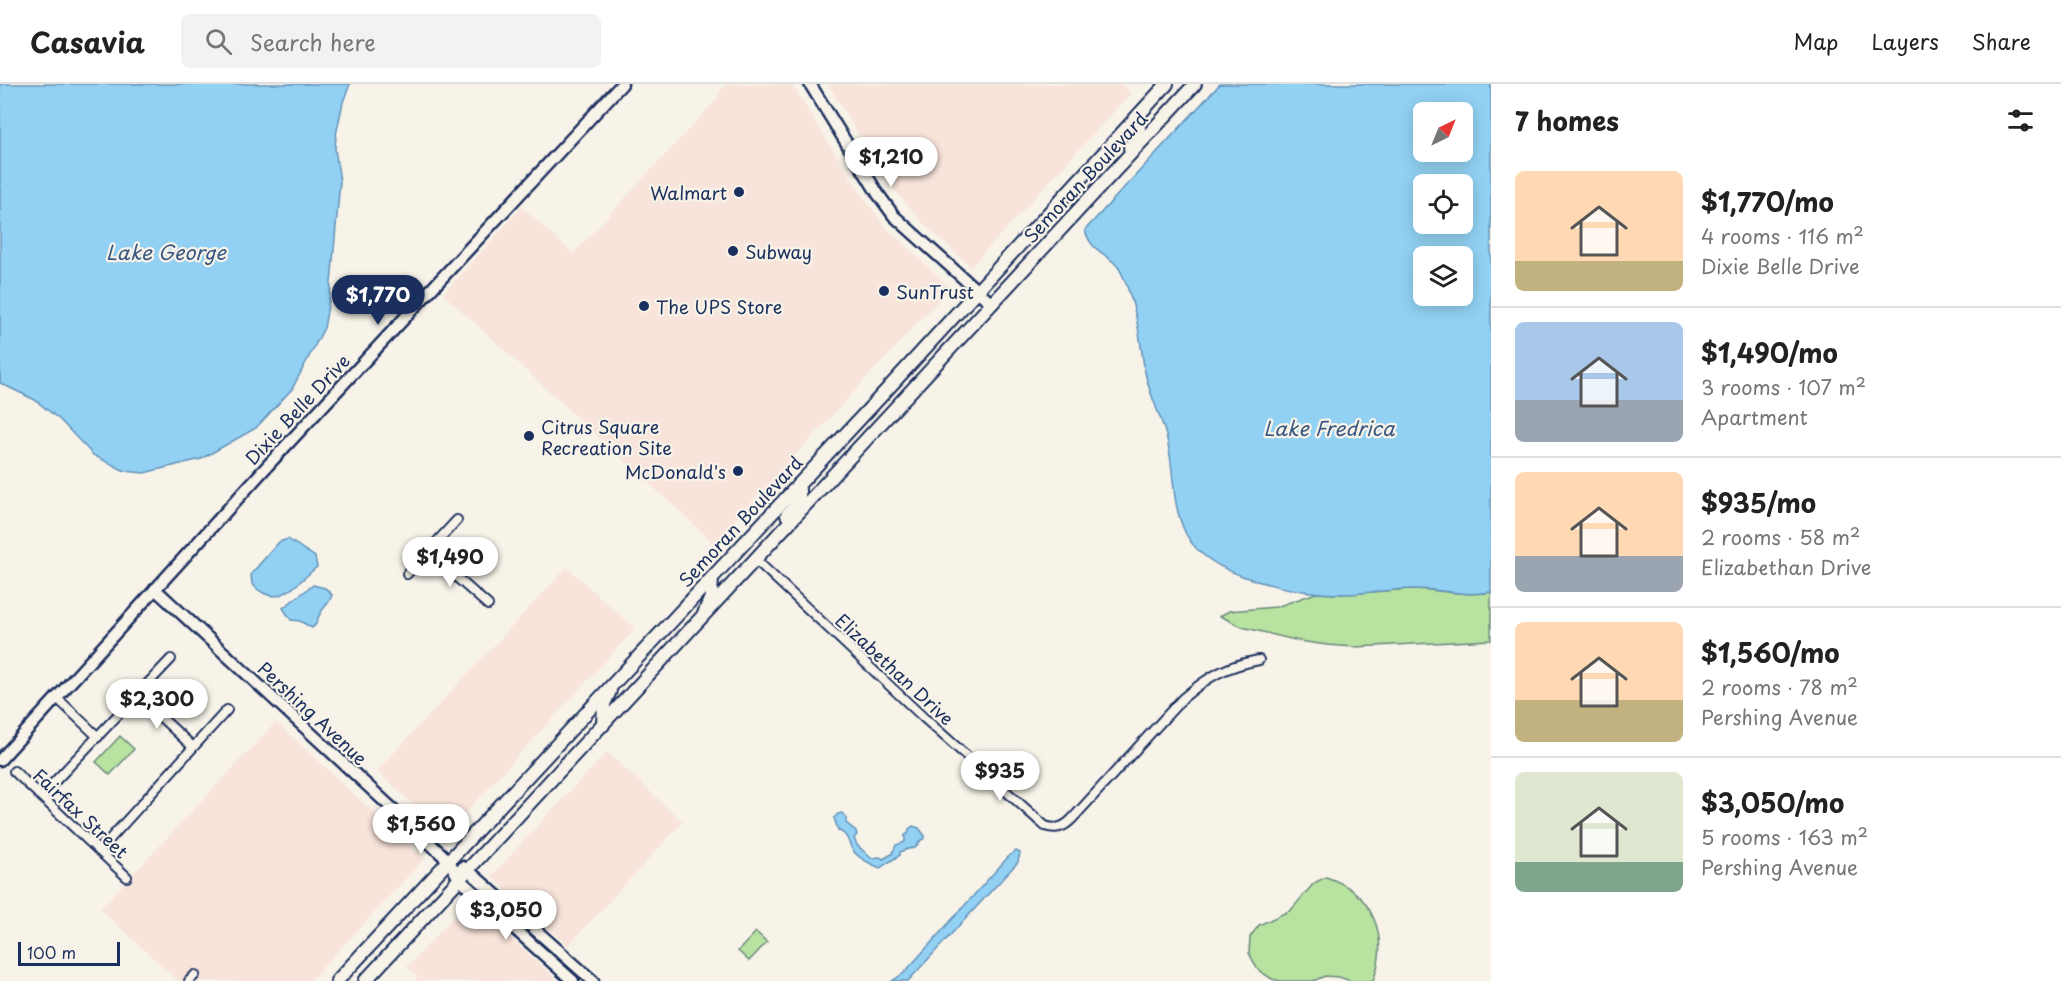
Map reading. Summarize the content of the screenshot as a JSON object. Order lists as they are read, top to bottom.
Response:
{
  "streets": {
    "main road": ["Semoran Boulevard"],
    "street": [
      "Dixie Belle Drive",
      "Elizabethan Drive",
      "Pershing Avenue",
      "Fairfax Street"
    ]
  },
  "crossings": [
    ["Semoran Boulevard", "Elizabethan Drive"],
    ["Semoran Boulevard", "Pershing Avenue"],
    ["Dixie Belle Drive", "Pershing Avenue"]
  ],
  "water": ["Lake George", "Lake Fredrica"],
  "places": [
    "Walmart",
    "Subway",
    "SunTrust",
    "The UPS Store",
    "Citrus Square Recreation Site",
    "McDonald's"
  ],
  "scale_bar": "100 m",
  "north": "top right",
  "page": {
    "header": "Casavia",
    "search": "Search here",
    "nav": ["Map", "Layers", "Share"],
    "heading": "7 homes",
    "price": [
      "$1,210",
      "$1,770",
      "$1,490",
      "$2,300",
      "$935",
      "$1,560",
      "$3,050"
    ],
    "list": [
      {
        "name": "$1,770/mo",
        "note": "4 rooms · 116 m² · Dixie Belle Drive"
      },
      {
        "name": "$1,490/mo",
        "note": "3 rooms · 107 m² · Apartment"
      },
      {
        "name": "$935/mo",
        "note": "2 rooms · 58 m² · Elizabethan Drive"
      },
      {
        "name": "$1,560/mo",
        "note": "2 rooms · 78 m² · Pershing Avenue"
      },
      {
        "name": "$3,050/mo",
        "note": "5 rooms · 163 m² · Pershing Avenue"
      }
    ],
    "scale": "100 m"
  }
}
